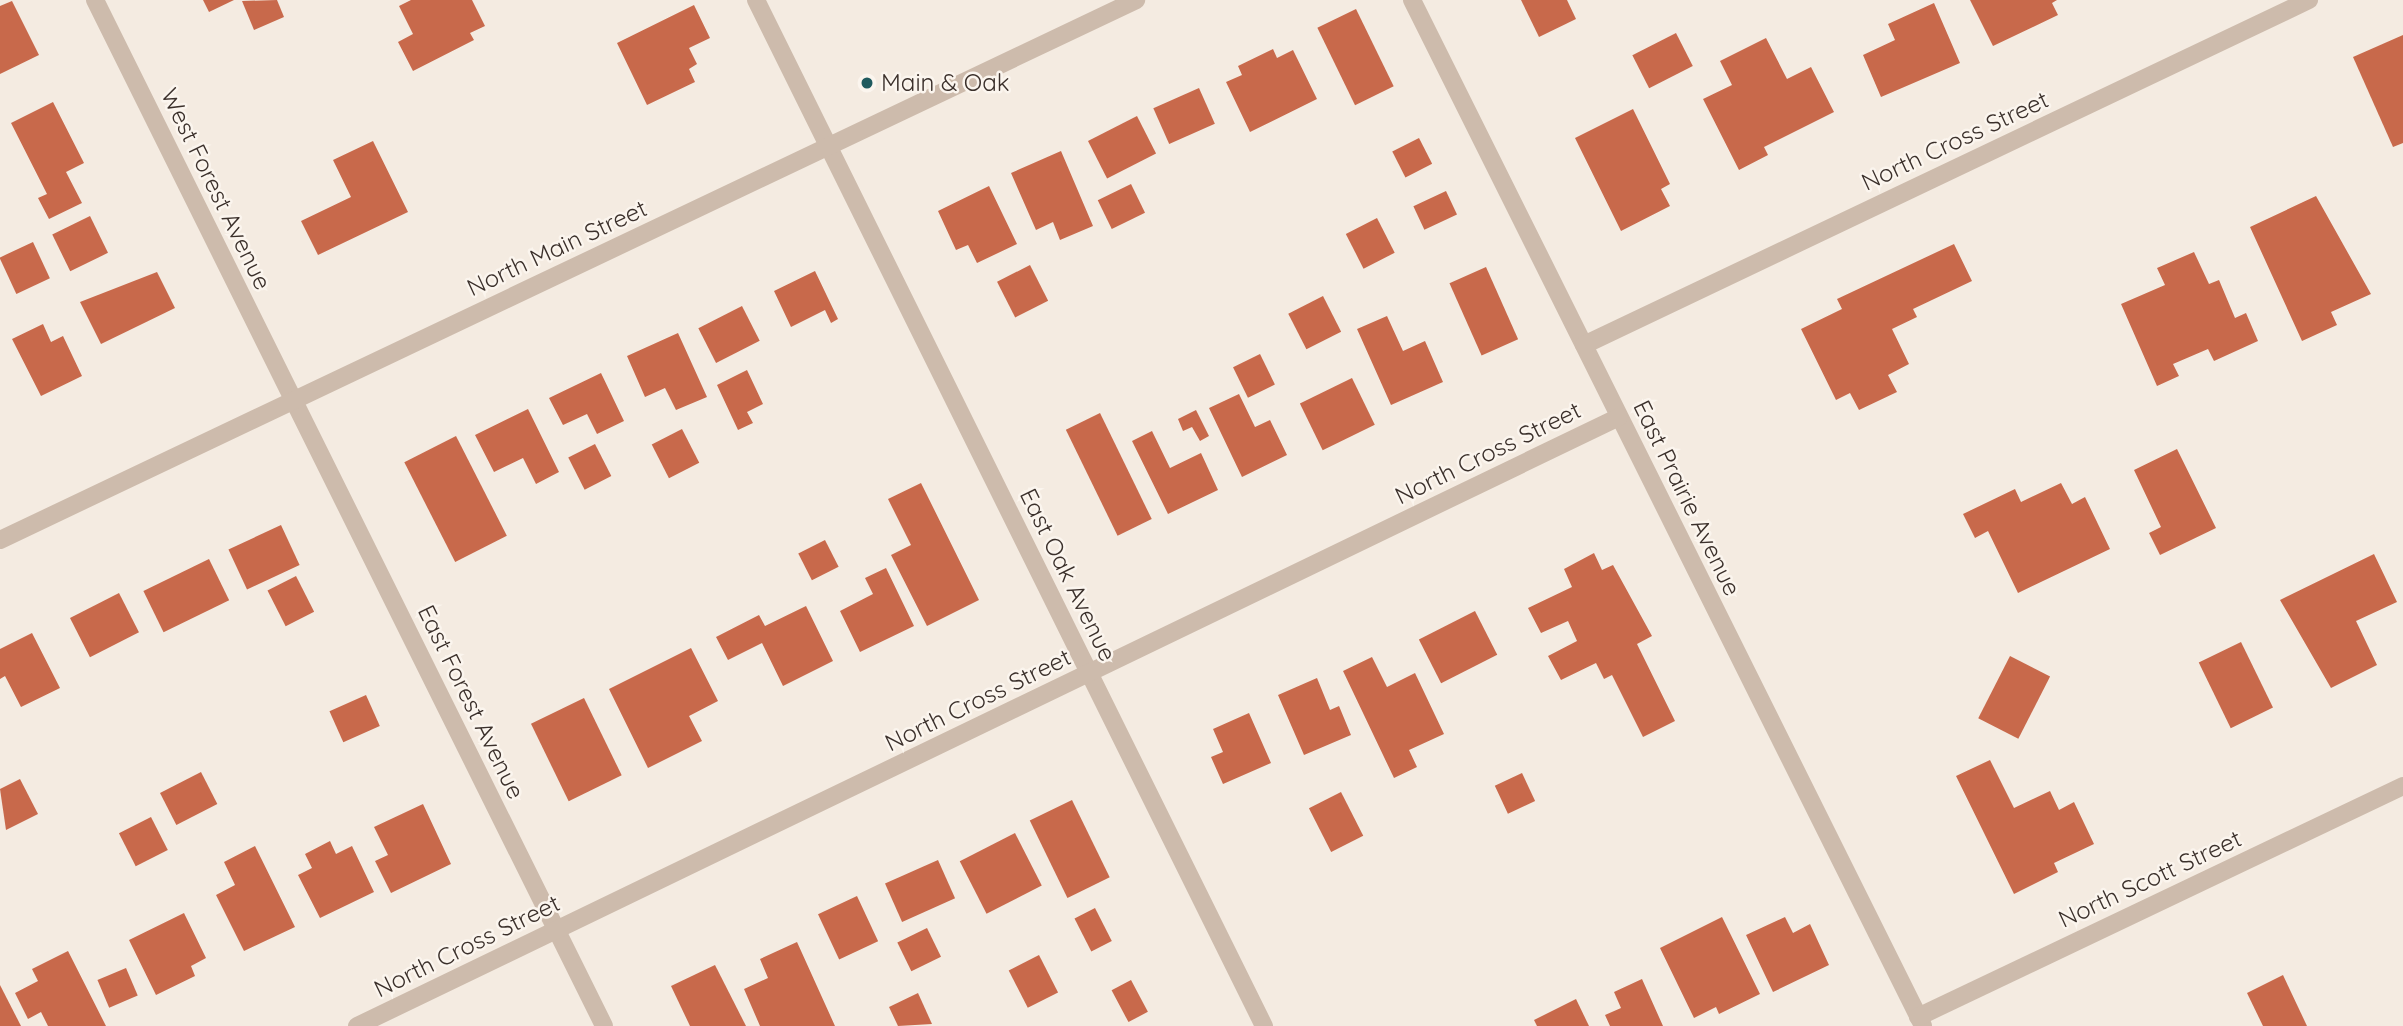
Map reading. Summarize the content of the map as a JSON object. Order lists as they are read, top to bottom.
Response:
{
  "streets": {
    "street": [
      "North Cross Street",
      "West Forest Avenue",
      "North Main Street",
      "East Prairie Avenue",
      "East Oak Avenue",
      "East Forest Avenue",
      "North Scott Street"
    ]
  },
  "crossings": [
    ["North Cross Street", "East Prairie Avenue"],
    ["North Cross Street", "East Oak Avenue"],
    ["North Cross Street", "East Forest Avenue"],
    ["West Forest Avenue", "North Main Street"],
    ["West Forest Avenue", "East Forest Avenue"],
    ["North Main Street", "East Oak Avenue"],
    ["North Main Street", "East Forest Avenue"],
    ["East Prairie Avenue", "North Scott Street"]
  ],
  "places": ["Main & Oak"]
}
